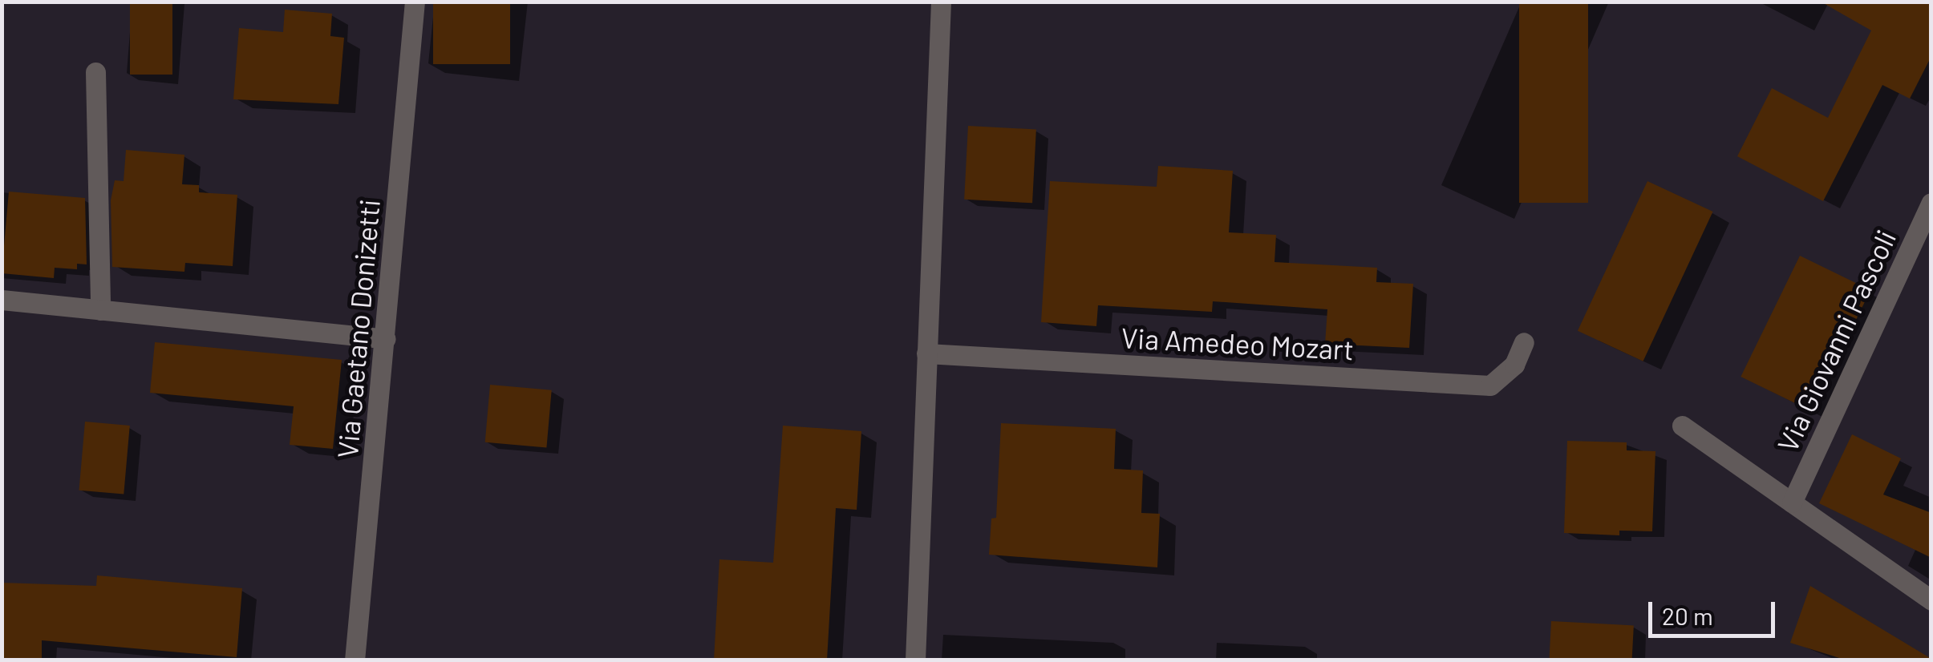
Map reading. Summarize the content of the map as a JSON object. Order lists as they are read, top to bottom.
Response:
{
  "streets": {
    "street": ["Via Gaetano Donizetti", "Via Giovanni Pascoli", "Via Amedeo Mozart"]
  },
  "scale_bar": "20 m"
}
